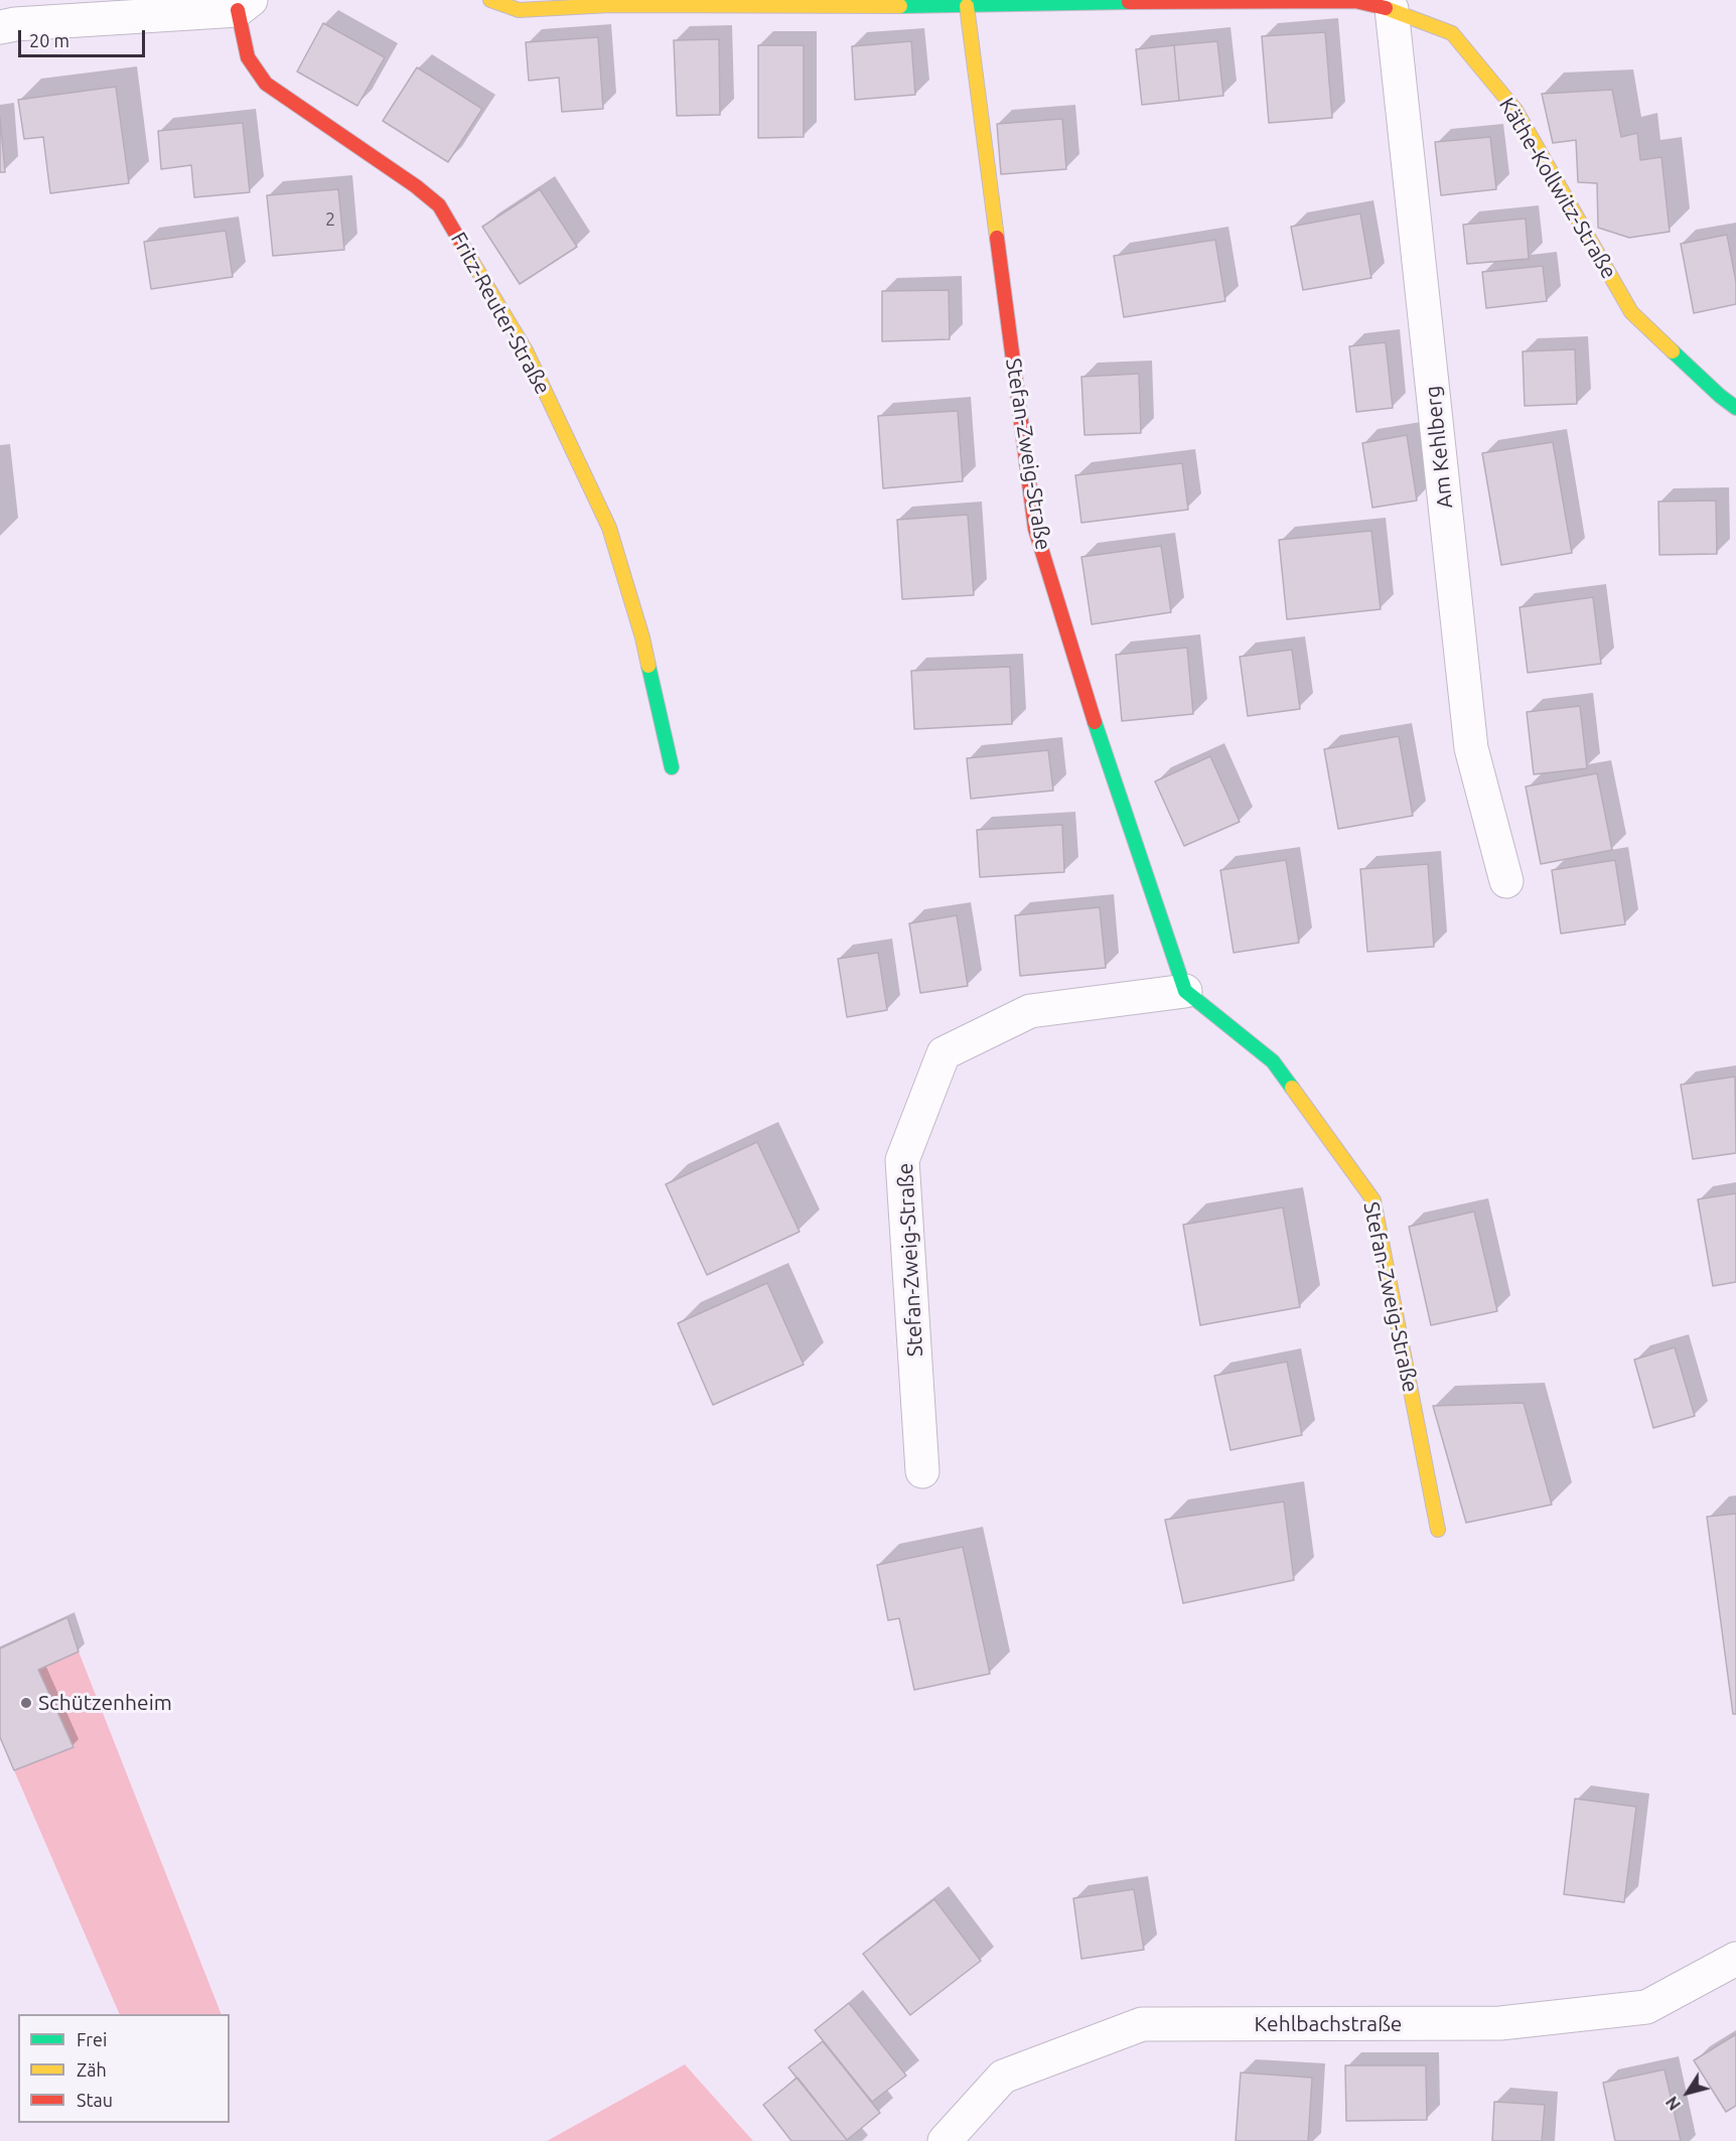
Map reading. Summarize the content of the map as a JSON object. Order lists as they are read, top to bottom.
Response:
{
  "streets": {
    "street": [
      "Käthe-Kollwitz-Straße",
      "Fritz-Reuter-Straße",
      "Am Kehlberg",
      "Stefan-Zweig-Straße",
      "Kehlbachstraße"
    ]
  },
  "crossings": [
    ["Käthe-Kollwitz-Straße", "Am Kehlberg"],
    ["Käthe-Kollwitz-Straße", "Stefan-Zweig-Straße"]
  ],
  "places": ["Schützenheim"],
  "house_numbers": ["2"],
  "legend": ["Frei", "Zäh", "Stau"],
  "scale_bar": "20 m",
  "north": "bottom left"
}
